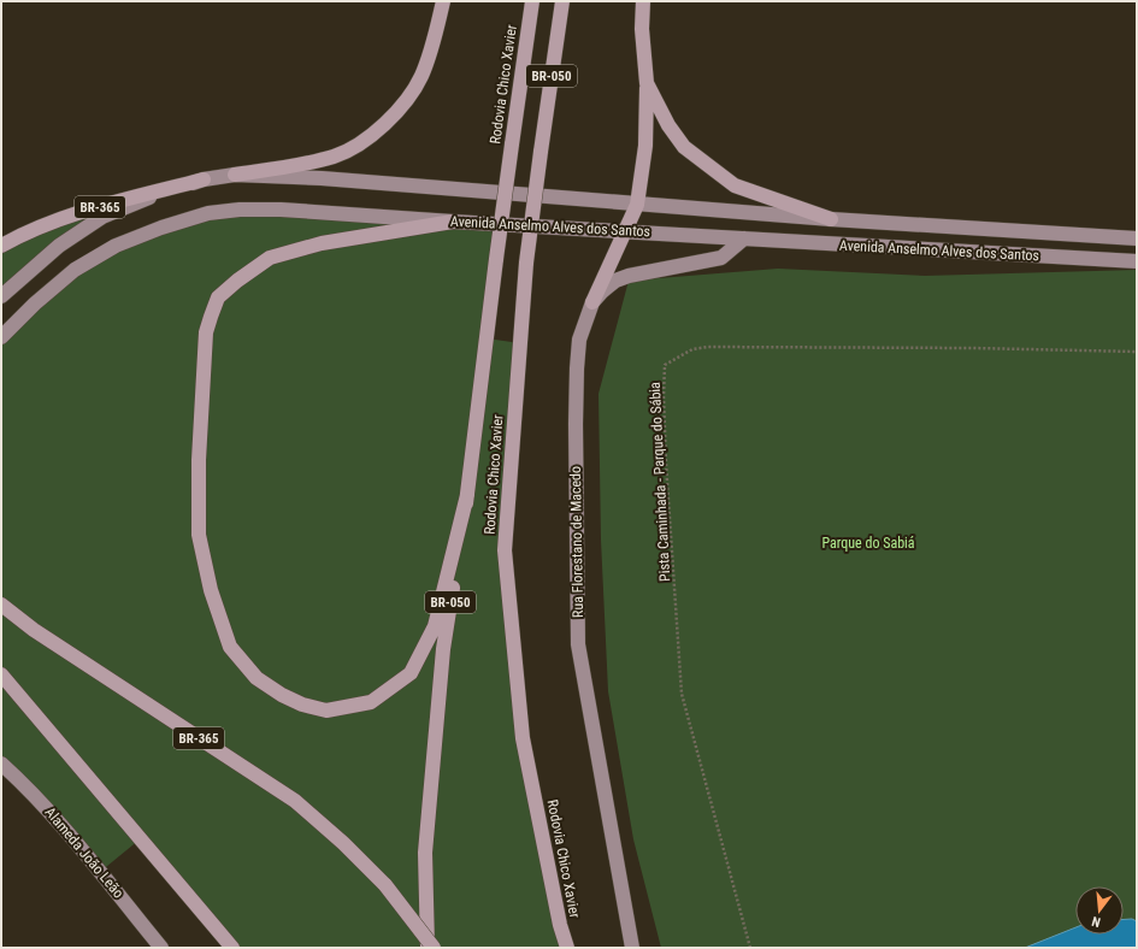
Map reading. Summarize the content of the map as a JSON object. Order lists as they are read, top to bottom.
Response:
{
  "streets": {
    "highway": ["BR-050", "Rodovia Chico Xavier", "BR-365"],
    "main road": ["Avenida Anselmo Alves dos Santos", "Rua Florestano de Macedo", "Alameda João Leão"],
    "path": ["Pista Caminhada - Parque do Sábia"]
  },
  "crossings": [
    ["BR-365", "Avenida Anselmo Alves dos Santos"],
    ["Avenida Anselmo Alves dos Santos", "Rua Florestano de Macedo"]
  ],
  "parks": ["Parque do Sabiá"],
  "north": "bottom"
}
